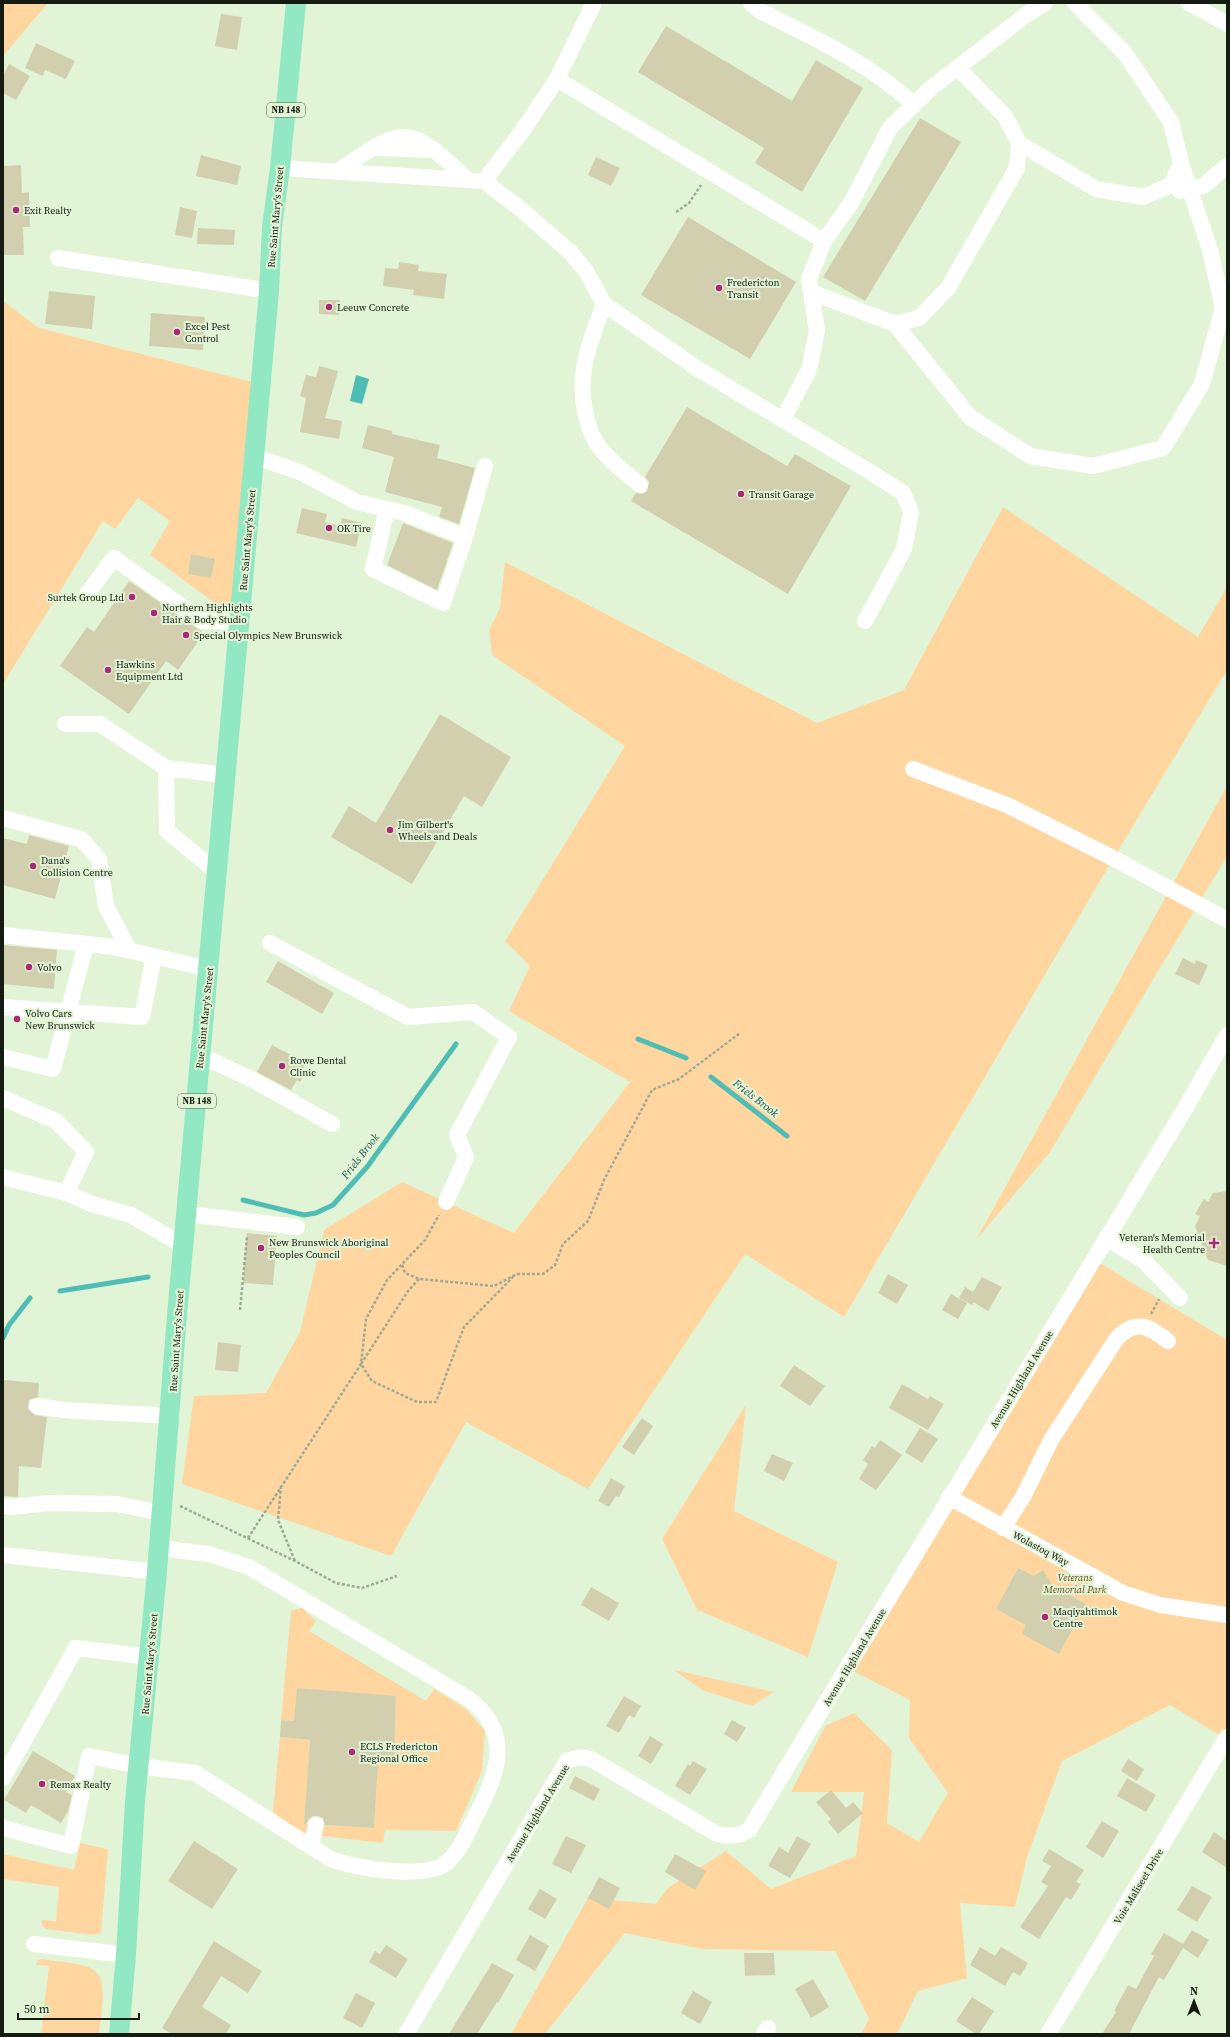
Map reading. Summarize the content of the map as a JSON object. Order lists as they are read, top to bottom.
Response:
{
  "streets": {
    "main road": ["NB 148", "Rue Saint Mary's Street"],
    "street": ["Avenue Highland Avenue", "Wolastoq Way", "Voie Maliseet Drive"]
  },
  "crossings": [
    ["Avenue Highland Avenue", "Wolastoq Way"]
  ],
  "water": ["Friels Brook"],
  "parks": ["Veterans Memorial Park"],
  "places": {
    "other": [
      "Exit Realty",
      "Fredericton Transit",
      "Leeuw Concrete",
      "Excel Pest Control",
      "Transit Garage",
      "OK Tire",
      "Surtek Group Ltd",
      "Northern Highlights Hair & Body Studio",
      "Special Olympics New Brunswick",
      "Hawkins Equipment Ltd",
      "Jim Gilbert's Wheels and Deals",
      "Dana's Collision Centre",
      "Volvo",
      "Volvo Cars New Brunswick",
      "Rowe Dental Clinic",
      "New Brunswick Aboriginal Peoples Council",
      "Maqiyahtimok Centre",
      "ECLS Fredericton Regional Office",
      "Remax Realty"
    ],
    "health": ["Veteran's Memorial Health Centre"]
  },
  "scale_bar": "50 m",
  "north": "top"
}
